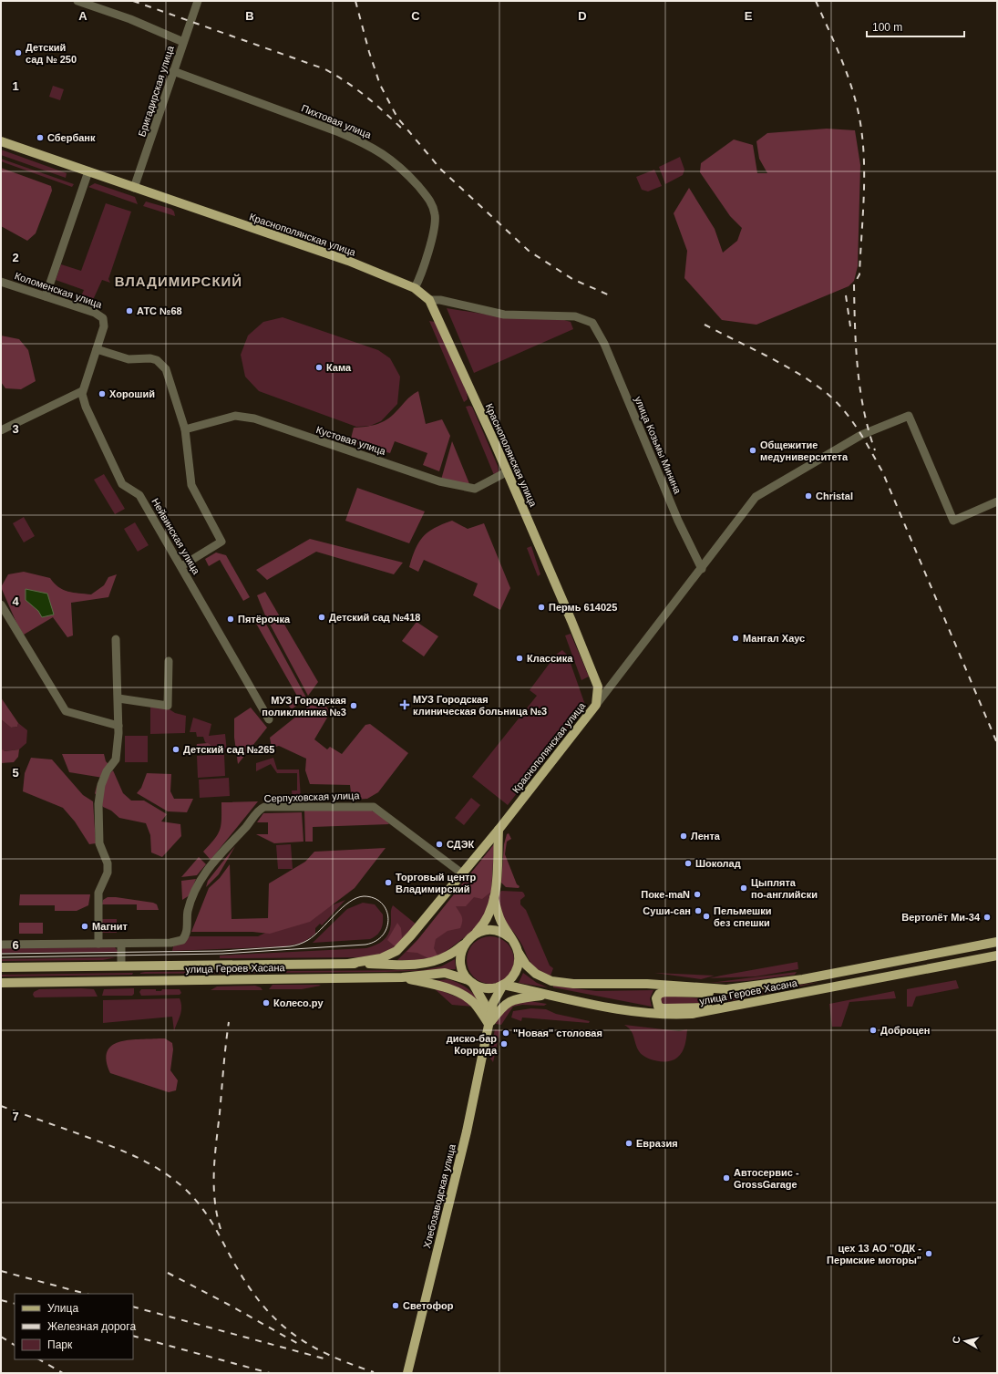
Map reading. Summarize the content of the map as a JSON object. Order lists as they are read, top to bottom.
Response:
{
  "streets": {
    "main road": ["Краснополянская улица", "улица Героев Хасана", "Хлебозаводская улица"],
    "street": [
      "Бригадирская улица",
      "Пихтовая улица",
      "Коломенская улица",
      "Кустовая улица",
      "улица Козьмы Минина",
      "Нейвинская улица",
      "Серпуховская улица"
    ]
  },
  "crossings": [
    ["Бригадирская улица", "Пихтовая улица"],
    ["Бригадирская улица", "Краснополянская улица"],
    ["Пихтовая улица", "Краснополянская улица"],
    ["Краснополянская улица", "Кустовая улица"],
    ["Краснополянская улица", "улица Козьмы Минина"],
    ["Краснополянская улица", "Серпуховская улица"],
    ["Краснополянская улица", "улица Героев Хасана"],
    ["улица Героев Хасана", "Хлебозаводская улица"]
  ],
  "districts": ["ВЛАДИМИРСКИЙ"],
  "places": {
    "other": [
      "Детский сад № 250",
      "Сбербанк",
      "АТС №68",
      "Кама",
      "Хороший",
      "Общежитие медуниверситета",
      "Christal",
      "Пермь 614025",
      "Детский сад №418",
      "Пятёрочка",
      "Мангал Хаус",
      "Классика",
      "МУЗ Городская поликлиника №3",
      "Детский сад №265",
      "Лента",
      "СДЭК",
      "Шоколад",
      "Торговый центр Владимирский",
      "Цыплята по-английски",
      "Поке-maN",
      "Суши-сан",
      "Пельмешки без спешки",
      "Вертолёт Ми-34",
      "Магнит",
      "Колесо.ру",
      "Доброцен",
      "\"Новая\" столовая",
      "диско-бар Коррида",
      "Евразия",
      "Автосервис - GrossGarage",
      "цех 13 АО \"ОДК - Пермские моторы\"",
      "Светофор"
    ],
    "health": ["МУЗ Городская клиническая больница №3"]
  },
  "legend": ["Улица", "Железная дорога", "Парк"],
  "scale_bar": "100 m",
  "north": "left",
  "grid": {
    "columns": [
      "A",
      "B",
      "C",
      "D",
      "E"
    ],
    "rows": [
      "1",
      "2",
      "3",
      "4",
      "5",
      "6",
      "7"
    ]
  }
}
